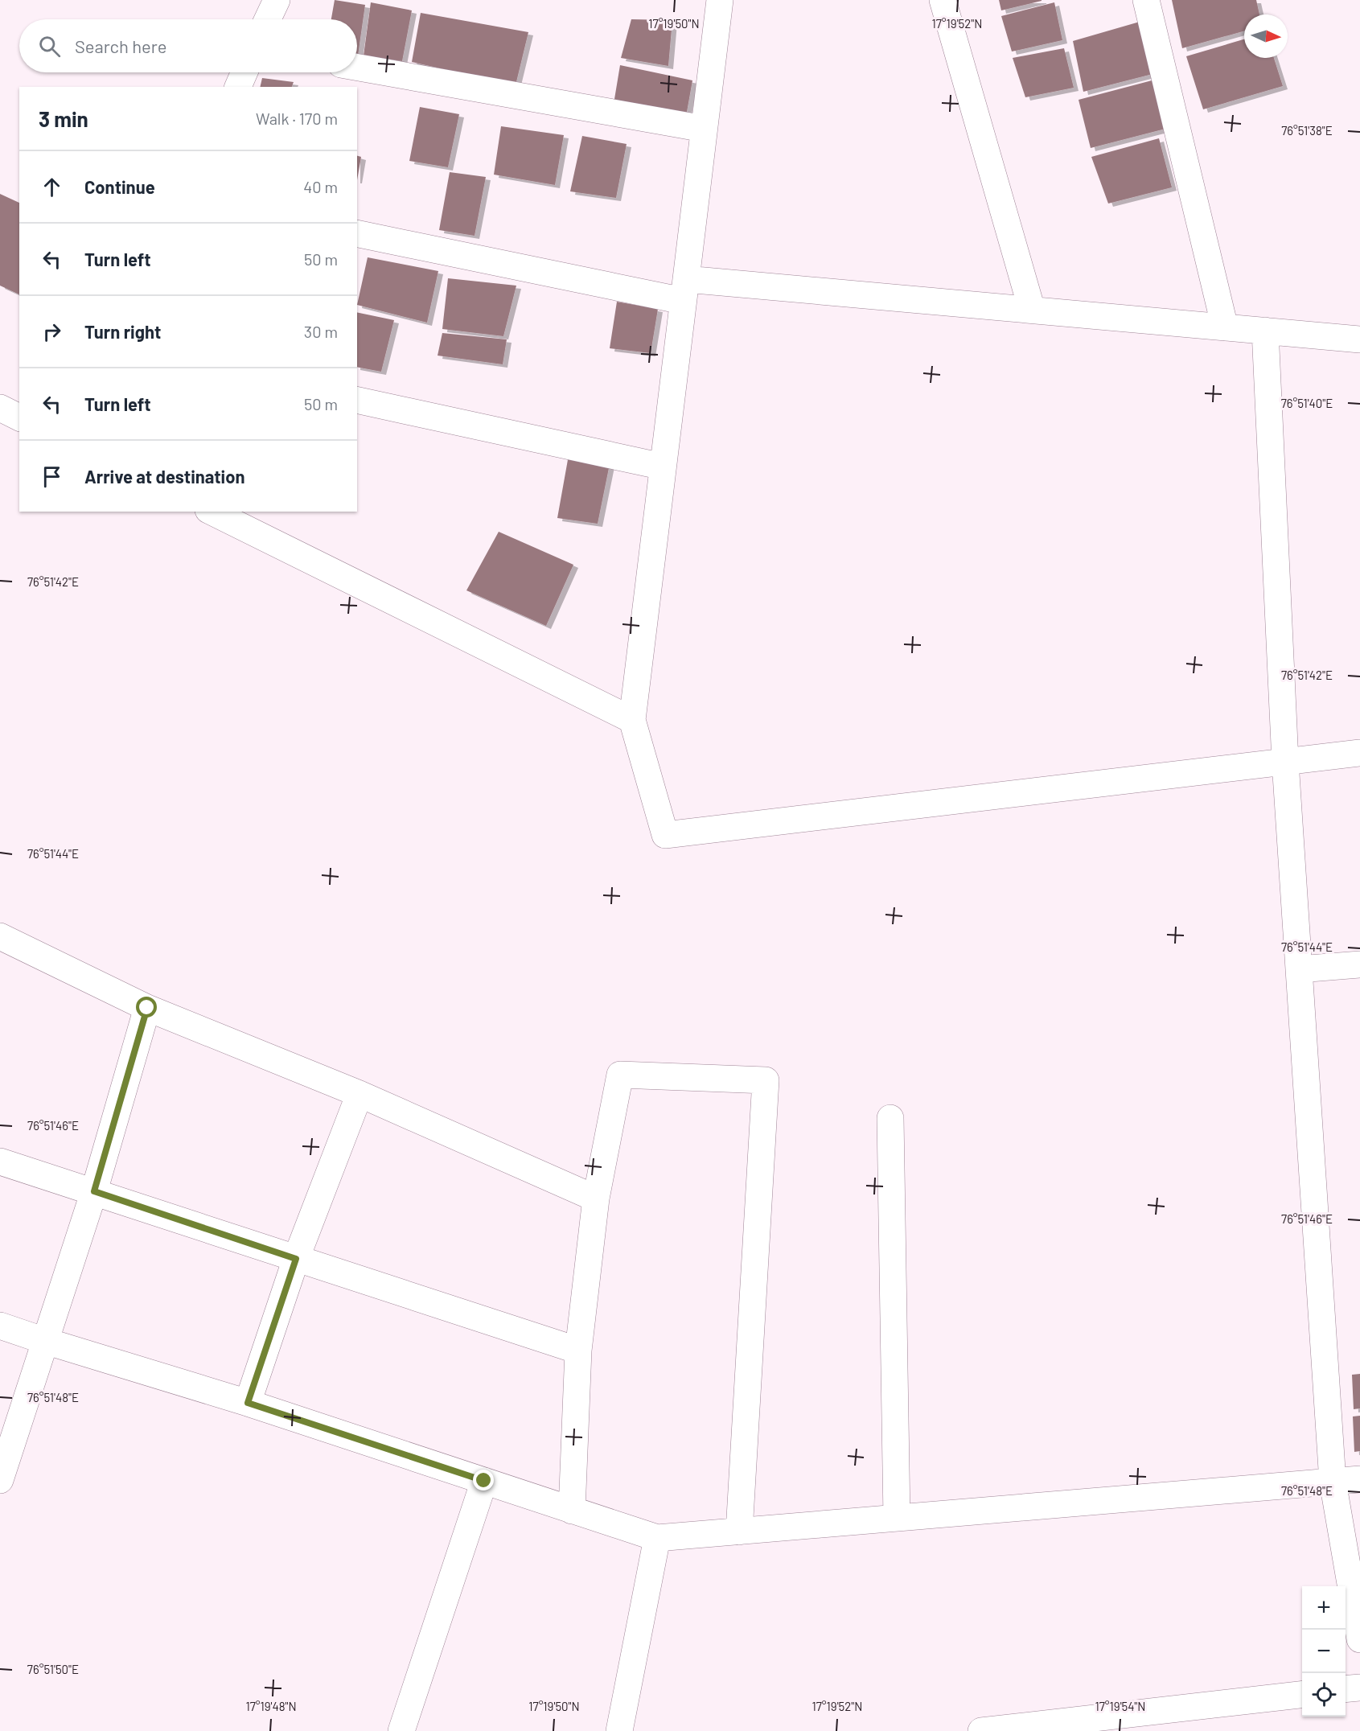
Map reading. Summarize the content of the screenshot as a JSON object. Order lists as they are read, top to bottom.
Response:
{
  "north": "right",
  "page": {
    "search": "Search here",
    "heading": ["3 min", "Walk · 170 m"],
    "list": [
      ["Continue", "40 m"],
      ["Turn left", "50 m"],
      ["Turn right", "30 m"],
      ["Turn left", "50 m"],
      "Arrive at destination"
    ],
    "map_buttons": ["+", "−"]
  },
  "coordinates": [
    "17°19'50\"N",
    "17°19'52\"N",
    "76°51'38\"E",
    "76°51'40\"E",
    "76°51'42\"E",
    "76°51'44\"E",
    "76°51'46\"E",
    "76°51'48\"E",
    "76°51'50\"E",
    "17°19'48\"N",
    "17°19'54\"N"
  ]
}
